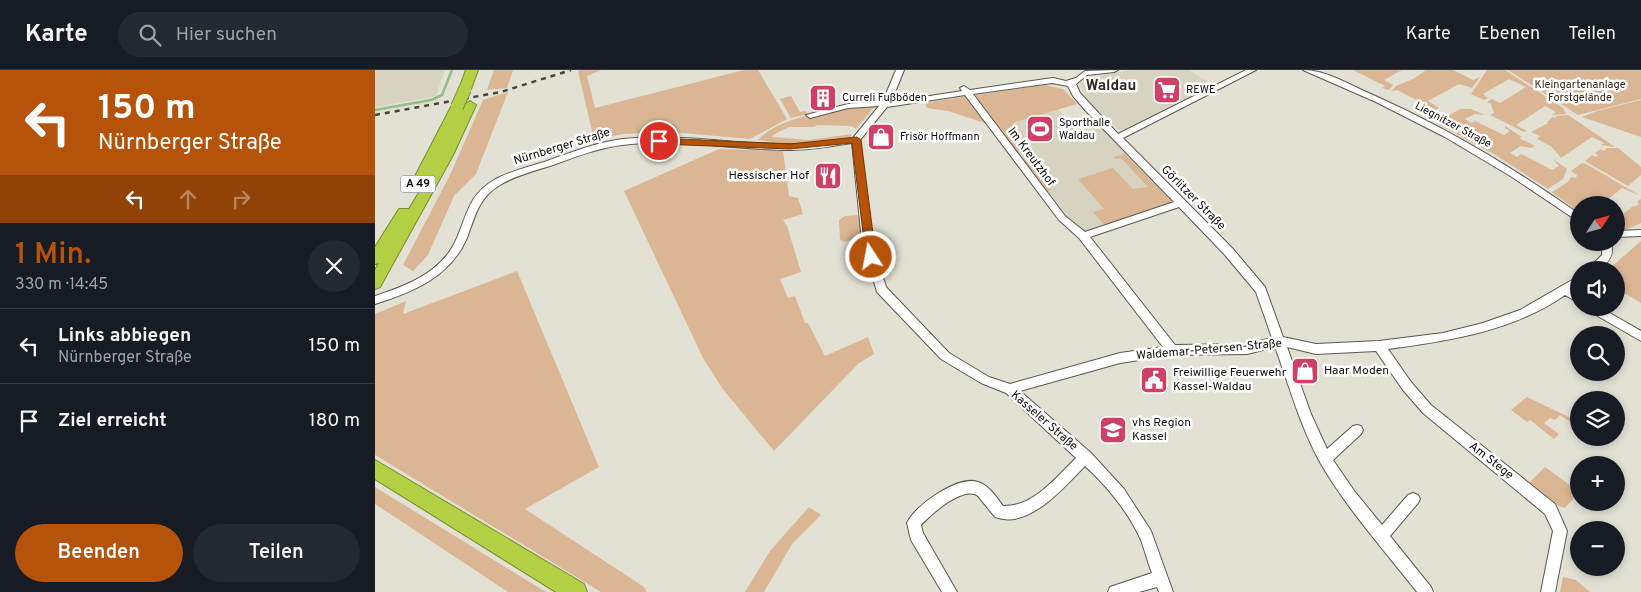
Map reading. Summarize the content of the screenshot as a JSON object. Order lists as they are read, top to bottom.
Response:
{
  "streets": {
    "highway": ["A 49"],
    "street": [
      "Liegnitzer Straße",
      "Nürnberger Straße",
      "Im Kreutzhof",
      "Görlitzer Straße",
      "Waldemar-Petersen-Straße",
      "Kasseler Straße",
      "Am Stege"
    ]
  },
  "crossings": [
    ["Nürnberger Straße", "Kasseler Straße"],
    ["Im Kreutzhof", "Waldemar-Petersen-Straße"],
    ["Görlitzer Straße", "Waldemar-Petersen-Straße"],
    ["Waldemar-Petersen-Straße", "Kasseler Straße"],
    ["Waldemar-Petersen-Straße", "Am Stege"]
  ],
  "districts": ["Waldau"],
  "parks": ["Kleingartenanlage Forstgelände"],
  "places": {
    "supermarket": ["REWE"],
    "building": ["Curreli Fußböden"],
    "sports": ["Sporthalle Waldau"],
    "shop": ["Frisör Hoffmann", "Haar Moden"],
    "restaurant": ["Hessischer Hof"],
    "public building": ["Freiwillige Feuerwehr Kassel-Waldau"],
    "school or university": ["vhs Region Kassel"]
  },
  "north": "top right",
  "page": {
    "header": "Karte",
    "search": "Hier suchen",
    "nav": ["Karte", "Ebenen", "Teilen"],
    "turn": ["150 m", "Nürnberger Straße"],
    "map_buttons": ["+", "−"],
    "heading": ["1 Min.", "330 m · 14:45"],
    "list": [
      {
        "name": "Links abbiegen",
        "note": "Nürnberger Straße",
        "value": "150 m"
      },
      {
        "name": "Ziel erreicht",
        "value": "180 m"
      }
    ],
    "buttons": ["Beenden", "Teilen"]
  }
}
